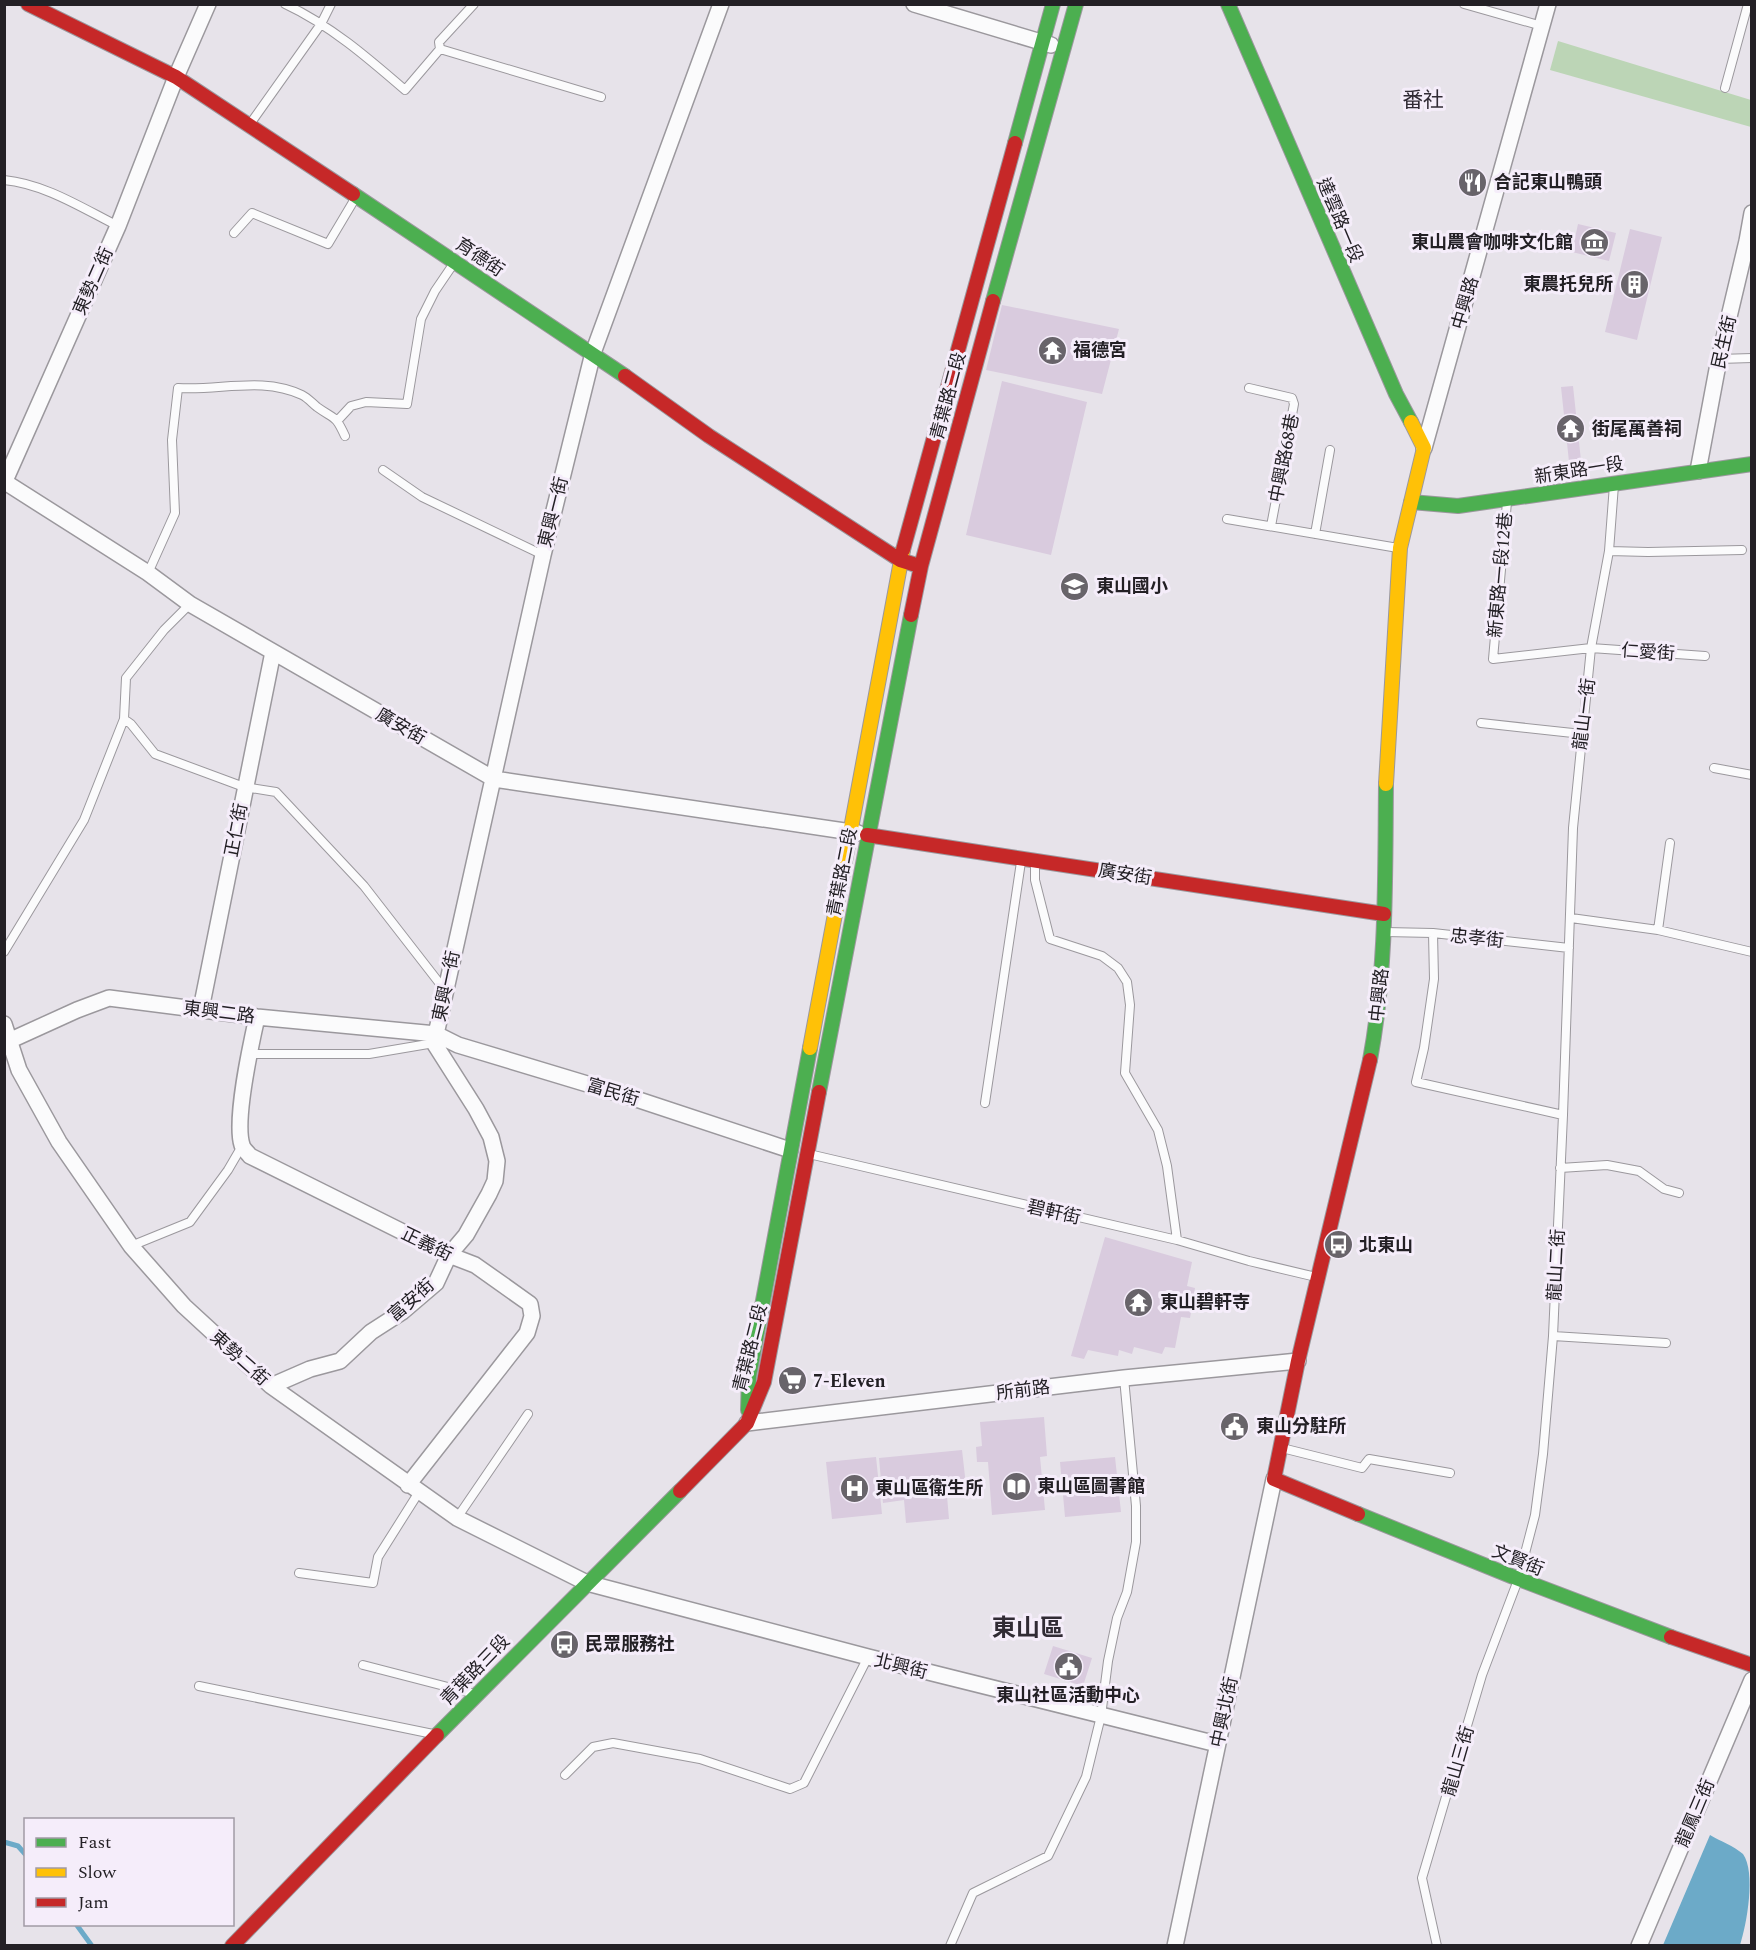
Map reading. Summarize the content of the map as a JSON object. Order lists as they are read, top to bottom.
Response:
{
  "streets": {
    "street": [
      "達雲路一段",
      "育德街",
      "東勢二街",
      "中興路",
      "民生街",
      "青葉路二段",
      "新東路一段",
      "東興一街",
      "廣安街",
      "正仁街",
      "東興二路",
      "富民街",
      "正義街",
      "富安街",
      "所前路",
      "文賢街",
      "北興街",
      "青葉路三段",
      "中興北街",
      "龍鳳三街"
    ],
    "lane": [
      "中興路68巷",
      "新東路一段12巷",
      "仁愛街",
      "龍山一街",
      "忠孝街",
      "碧軒街",
      "龍山二街",
      "龍山三街"
    ]
  },
  "crossings": [
    ["達雲路一段", "中興路"],
    ["育德街", "東勢二街"],
    ["育德街", "青葉路二段"],
    ["育德街", "東興一街"],
    ["東勢二街", "廣安街"],
    ["東勢二街", "東興二路"],
    ["東勢二街", "正義街"],
    ["東勢二街", "富安街"],
    ["東勢二街", "北興街"],
    ["東勢二街", "青葉路三段"],
    ["中興路", "新東路一段"],
    ["中興路", "廣安街"],
    ["中興路", "忠孝街"],
    ["中興路", "碧軒街"],
    ["中興路", "所前路"],
    ["中興路", "文賢街"],
    ["中興路", "中興北街"],
    ["民生街", "新東路一段"],
    ["青葉路二段", "廣安街"],
    ["青葉路二段", "富民街"],
    ["青葉路二段", "碧軒街"],
    ["青葉路二段", "所前路"],
    ["青葉路二段", "青葉路三段"],
    ["新東路一段", "新東路一段12巷"],
    ["新東路一段", "龍山一街"],
    ["東興一街", "廣安街"],
    ["東興一街", "東興二路"],
    ["東興一街", "富民街"],
    ["東興一街", "富安街"],
    ["新東路一段12巷", "仁愛街"],
    ["新東路一段12巷", "龍山一街"],
    ["仁愛街", "龍山一街"],
    ["龍山一街", "忠孝街"],
    ["龍山一街", "龍山二街"],
    ["廣安街", "正仁街"],
    ["正仁街", "東興二路"],
    ["忠孝街", "龍山二街"],
    ["東興二路", "富民街"],
    ["東興二路", "富安街"],
    ["富民街", "碧軒街"],
    ["富民街", "富安街"],
    ["正義街", "富安街"],
    ["龍山二街", "文賢街"],
    ["龍山二街", "龍山三街"],
    ["所前路", "青葉路三段"],
    ["文賢街", "中興北街"],
    ["文賢街", "龍山三街"],
    ["北興街", "青葉路三段"],
    ["北興街", "中興北街"]
  ],
  "districts": ["番社", "東山區"],
  "places": {
    "restaurant": ["合記東山鴨頭"],
    "museum": ["東山農會咖啡文化館"],
    "building": ["東農托兒所"],
    "temple": ["福德宮", "街尾萬善祠", "東山碧軒寺"],
    "school or university": ["東山國小"],
    "bus stop": ["北東山", "民眾服務社"],
    "supermarket": ["7-Eleven"],
    "public building": ["東山分駐所", "東山社區活動中心"],
    "library": ["東山區圖書館"],
    "hospital": ["東山區衛生所"]
  },
  "legend": ["Fast", "Slow", "Jam"]
}
